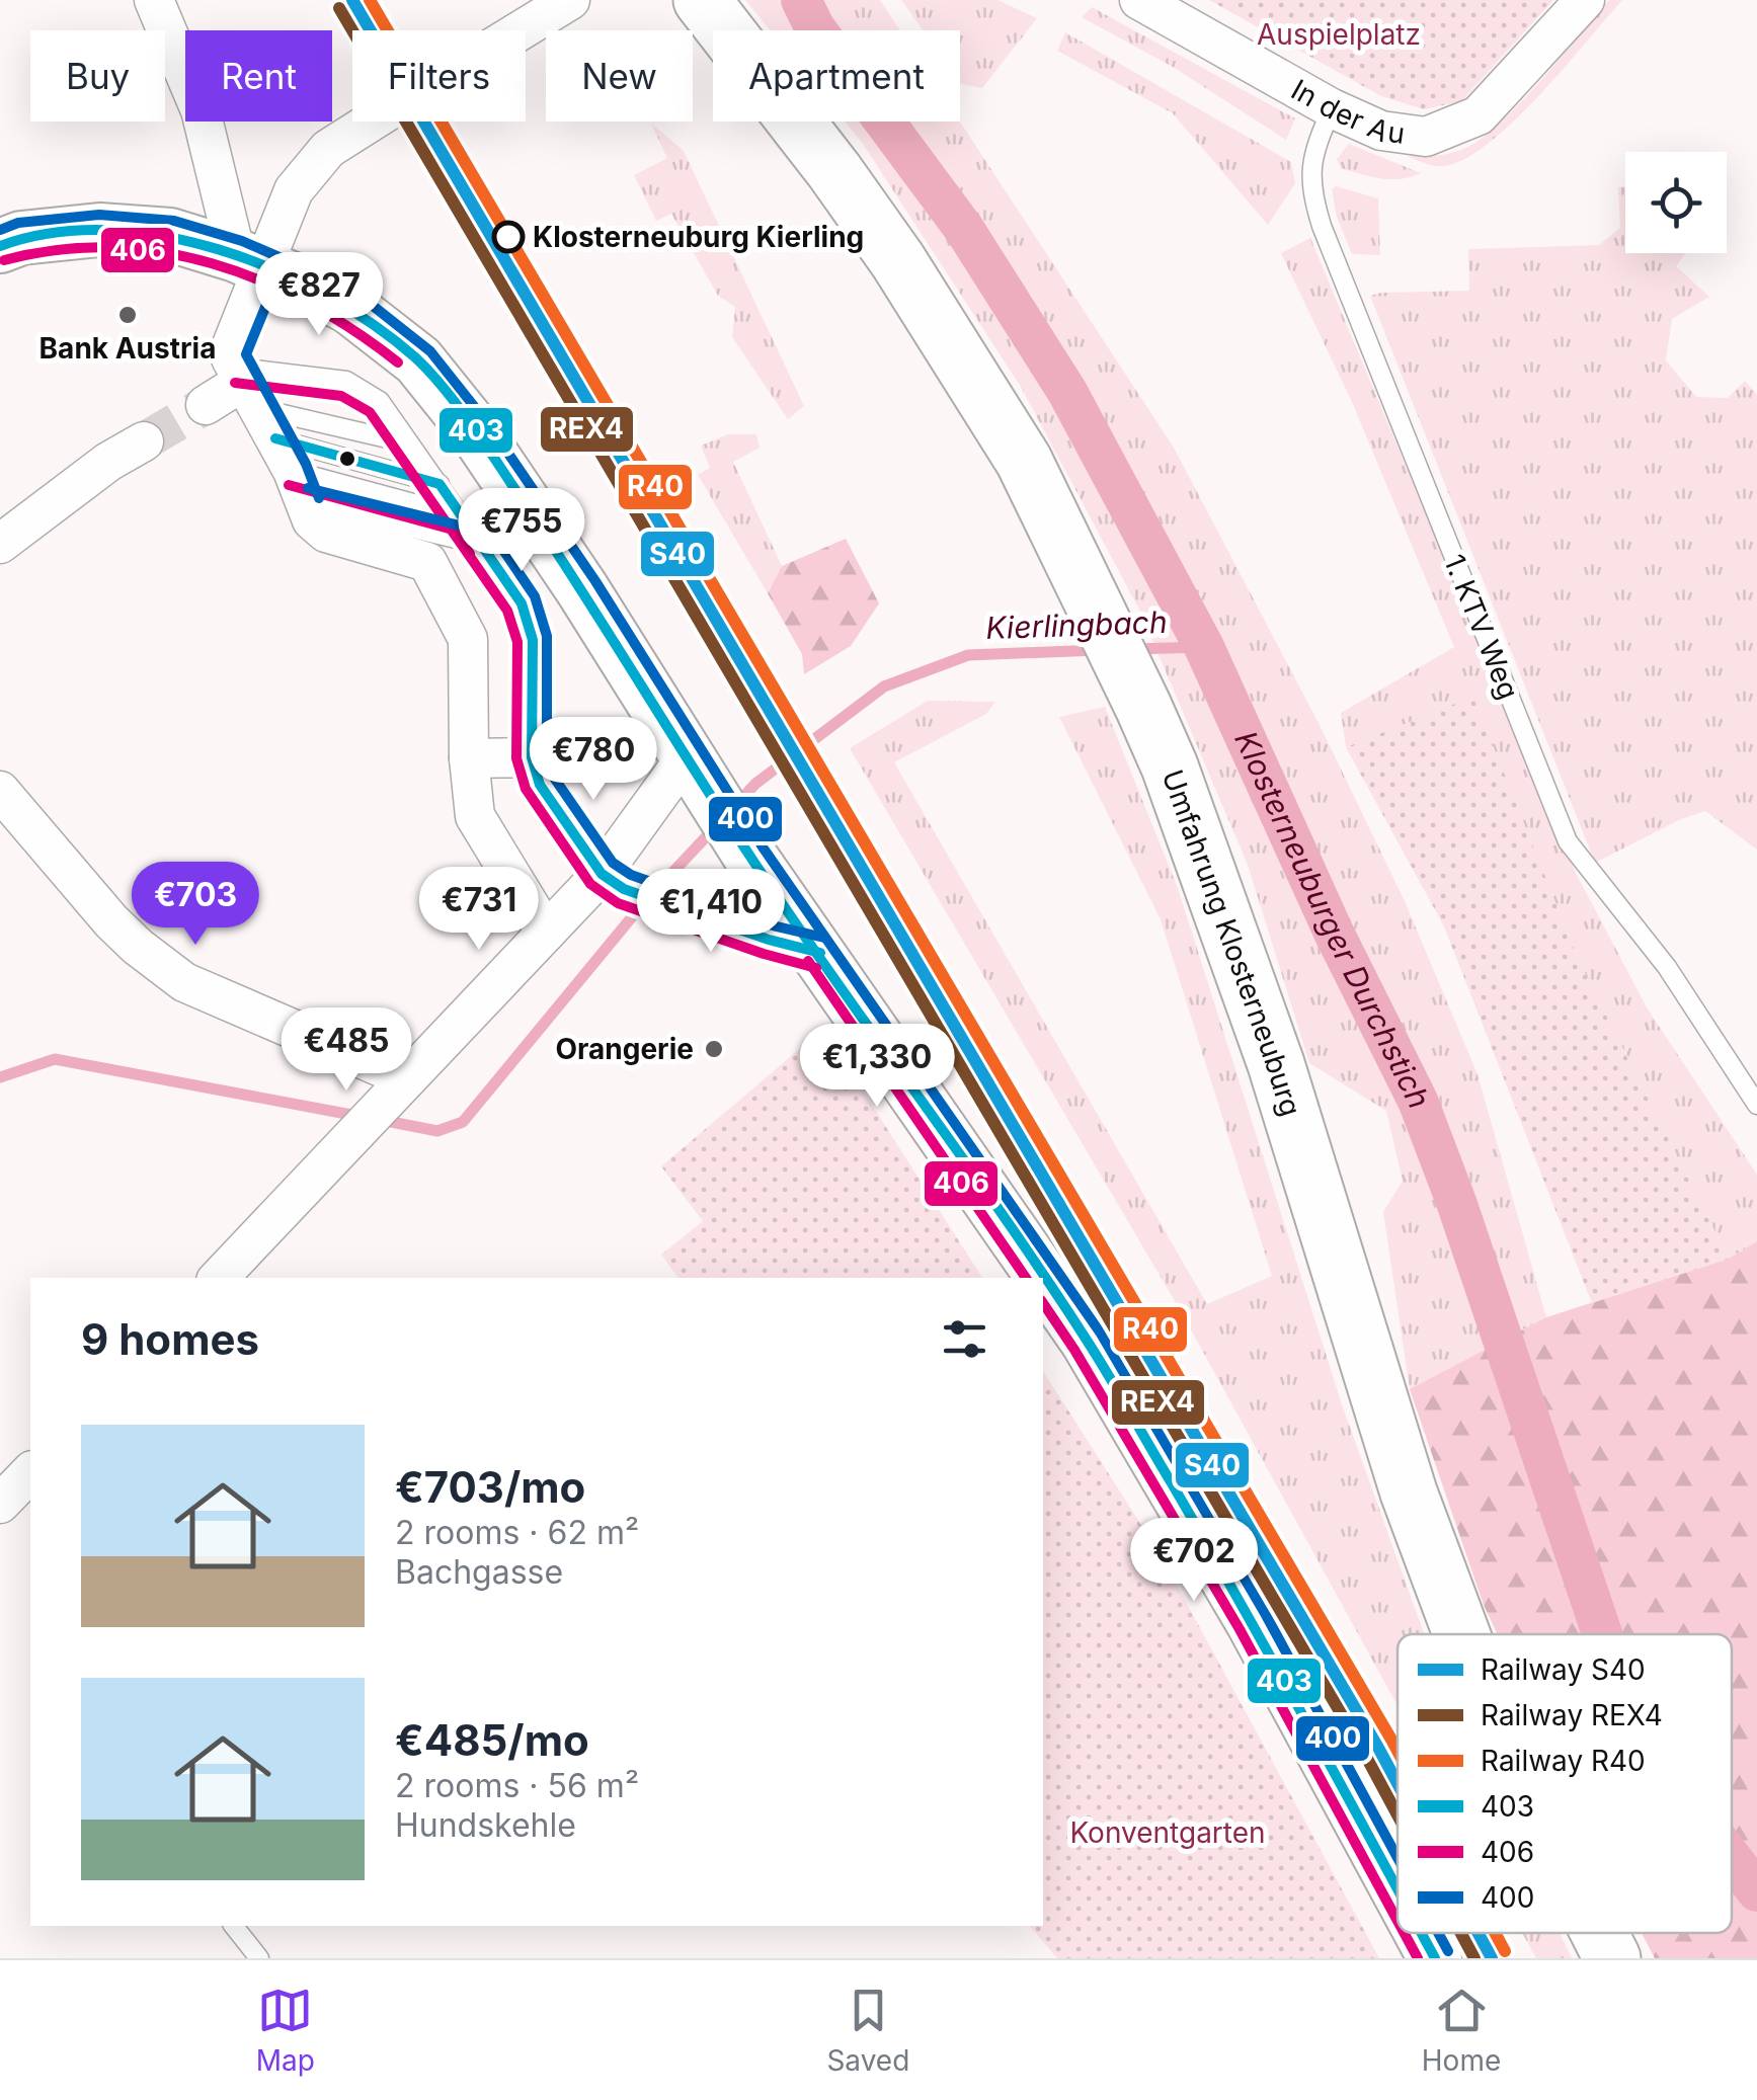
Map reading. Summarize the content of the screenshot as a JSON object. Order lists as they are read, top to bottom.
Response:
{
  "streets": {
    "main road": ["Umfahrung Klosterneuburg"],
    "street": ["In der Au"],
    "lane": ["1. KTV Weg"]
  },
  "crossings": [
    ["In der Au", "1. KTV Weg"]
  ],
  "water": ["Kierlingbach", "Klosterneuburger Durchstich"],
  "parks": ["Auspielplatz", "Konventgarten"],
  "places": ["Klosterneuburg Kierling", "Bank Austria", "Orangerie"],
  "lines": [
    "rail line S40",
    "rail line R40",
    "rail line REX4",
    "transit line 400",
    "transit line 403",
    "transit line 406"
  ],
  "legend": [
    "Railway S40",
    "Railway REX4",
    "Railway R40",
    "403",
    "406",
    "400"
  ],
  "page": {
    "chip": [
      "Buy",
      "Rent",
      "Filters",
      "New",
      "Apartment"
    ],
    "price": [
      "€827",
      "€755",
      "€780",
      "€703",
      "€731",
      "€1,410",
      "€485",
      "€1,330",
      "€702"
    ],
    "heading": "9 homes",
    "list": [
      {
        "name": "€703/mo",
        "note": "2 rooms · 62 m² · Bachgasse"
      },
      {
        "name": "€485/mo",
        "note": "2 rooms · 56 m² · Hundskehle"
      }
    ],
    "tabs": ["Map", "Saved", "Home"]
  }
}
